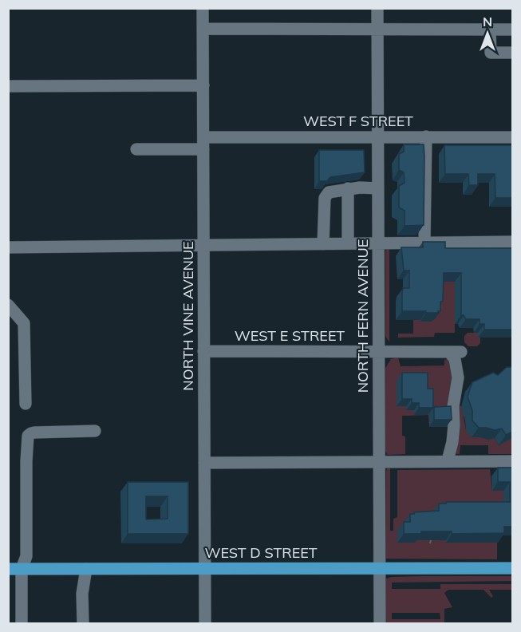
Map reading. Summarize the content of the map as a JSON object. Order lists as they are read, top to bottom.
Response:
{
  "streets": {
    "main road": ["WEST D STREET"],
    "street": [
      "WEST F STREET",
      "NORTH VINE AVENUE",
      "NORTH FERN AVENUE",
      "WEST E STREET"
    ]
  },
  "crossings": [
    ["WEST F STREET", "NORTH VINE AVENUE"],
    ["WEST F STREET", "NORTH FERN AVENUE"],
    ["NORTH VINE AVENUE", "WEST E STREET"],
    ["NORTH VINE AVENUE", "WEST D STREET"],
    ["NORTH FERN AVENUE", "WEST E STREET"],
    ["NORTH FERN AVENUE", "WEST D STREET"]
  ],
  "north": "top"
}
